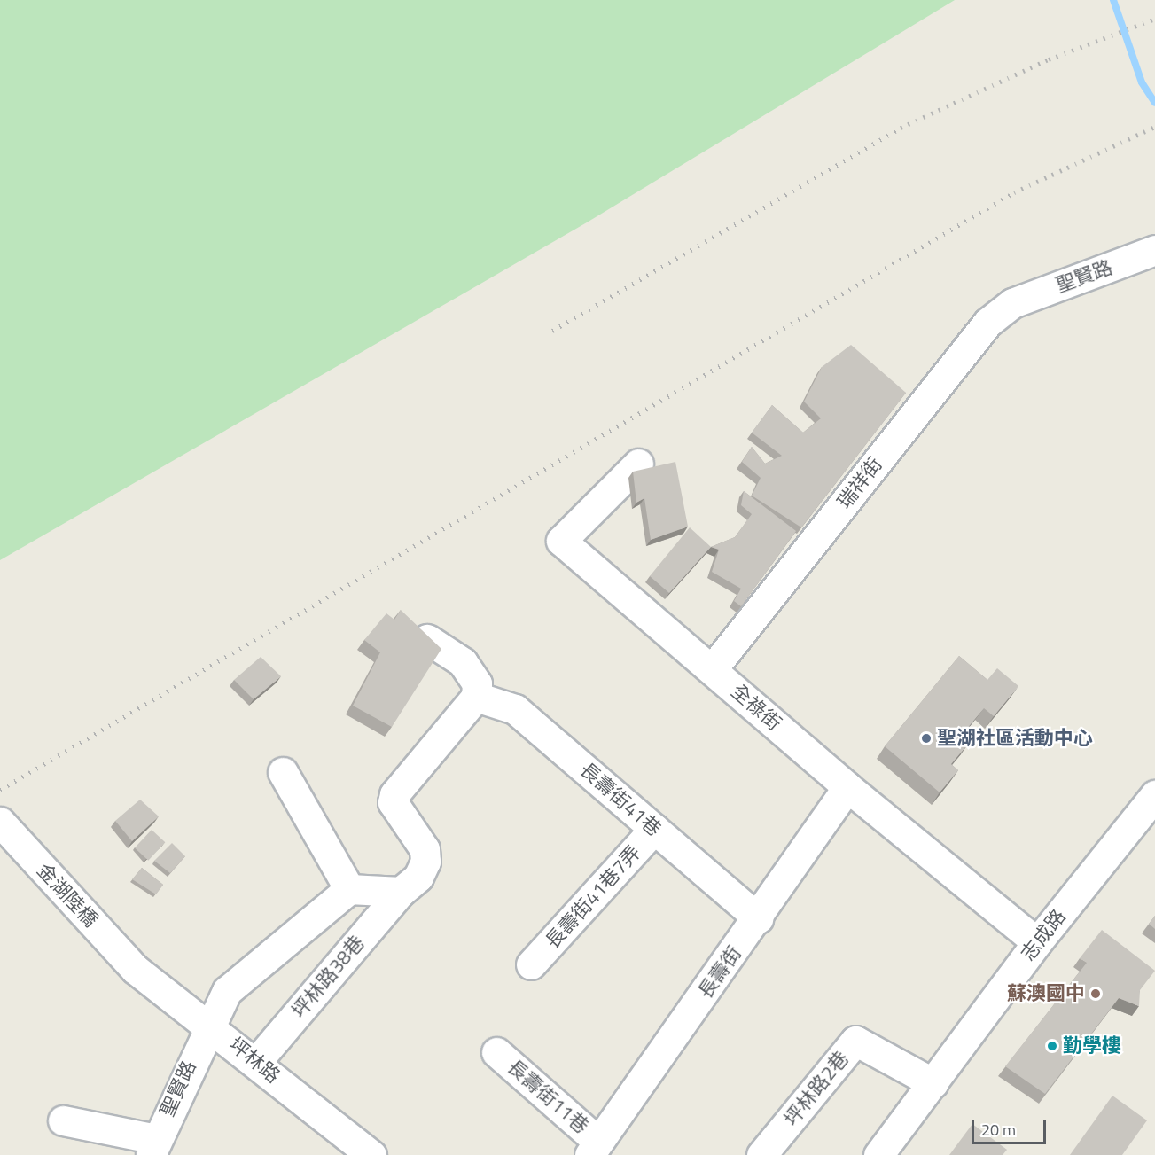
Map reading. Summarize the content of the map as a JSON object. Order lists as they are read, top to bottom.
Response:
{
  "streets": {
    "street": [
      "聖賢路",
      "瑞祥街",
      "全祿街",
      "長壽街41巷",
      "金湖陸橋",
      "長壽街41巷7弄",
      "志成路",
      "長壽街",
      "坪林路38巷",
      "坪林路",
      "坪林路2巷",
      "長壽街11巷"
    ]
  },
  "crossings": [
    ["聖賢路", "瑞祥街"],
    ["聖賢路", "坪林路"],
    ["瑞祥街", "全祿街"],
    ["全祿街", "志成路"],
    ["全祿街", "長壽街"],
    ["長壽街41巷", "長壽街41巷7弄"],
    ["長壽街41巷", "長壽街"],
    ["長壽街41巷", "坪林路38巷"],
    ["金湖陸橋", "坪林路"],
    ["志成路", "坪林路2巷"],
    ["長壽街", "長壽街11巷"],
    ["坪林路38巷", "坪林路"]
  ],
  "places": ["聖湖社區活動中心", "蘇澳國中", "勤學樓"],
  "scale_bar": "20 m"
}
